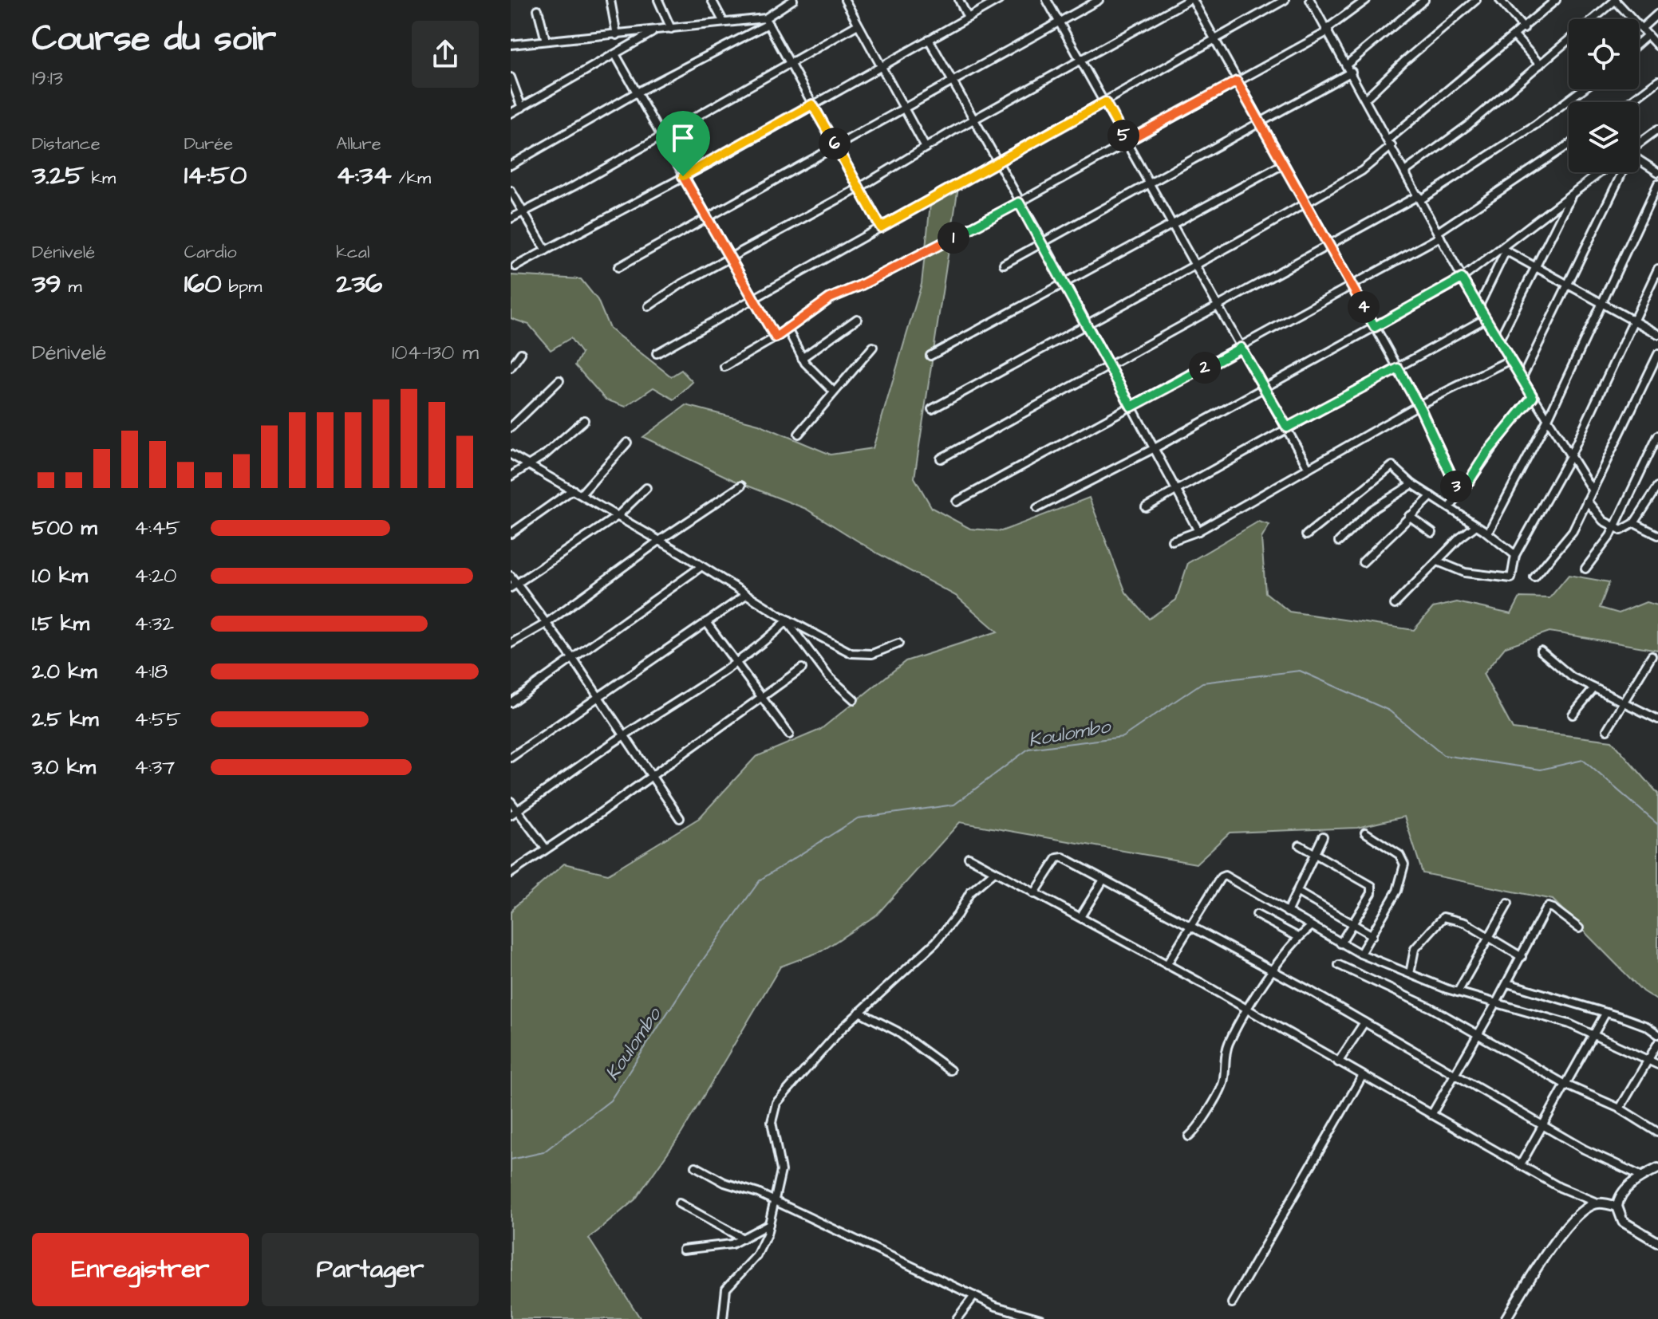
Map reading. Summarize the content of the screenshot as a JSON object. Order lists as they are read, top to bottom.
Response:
{
  "water": ["Koulombo"],
  "page": {
    "heading": ["Course du soir", "19:13"],
    "stats": [
      ["Distance", "3.25 km"],
      ["Durée", "14:50"],
      ["Allure", "4:34 /km"],
      ["Dénivelé", "39 m"],
      ["Cardio", "160 bpm"],
      ["kcal", "236"]
    ],
    "pins": [
      "5",
      "6",
      "1",
      "4",
      "2",
      "3"
    ],
    "chart": ["Dénivelé", "104–130 m"],
    "list": [
      {
        "name": "500 m",
        "note": "4:45"
      },
      {
        "name": "1.0 km",
        "note": "4:20"
      },
      {
        "name": "1.5 km",
        "note": "4:32"
      },
      {
        "name": "2.0 km",
        "note": "4:18"
      },
      {
        "name": "2.5 km",
        "note": "4:55"
      },
      {
        "name": "3.0 km",
        "note": "4:37"
      }
    ],
    "buttons": ["Enregistrer", "Partager"]
  }
}
